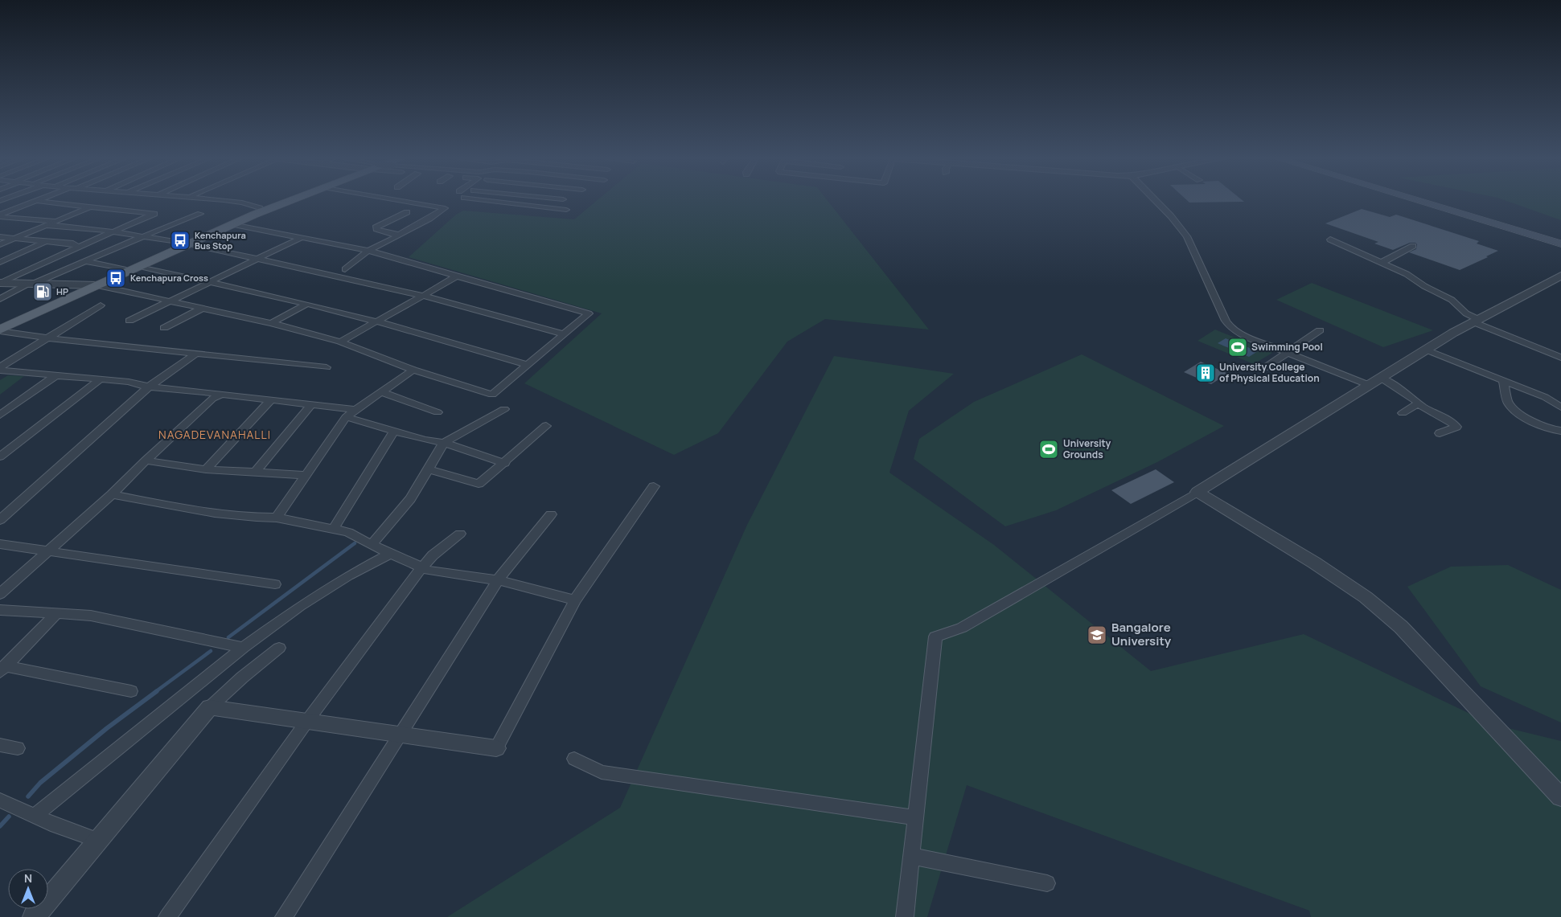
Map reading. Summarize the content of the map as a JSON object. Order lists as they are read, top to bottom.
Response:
{
  "districts": ["NAGADEVANAHALLI"],
  "places": {
    "bus stop": ["Kenchapura Bus Stop", "Kenchapura Cross"],
    "fuel station": ["HP"],
    "sports": ["Swimming Pool", "University Grounds"],
    "building": ["University College of Physical Education"],
    "school or university": ["Bangalore University"]
  },
  "north": "top"
}
